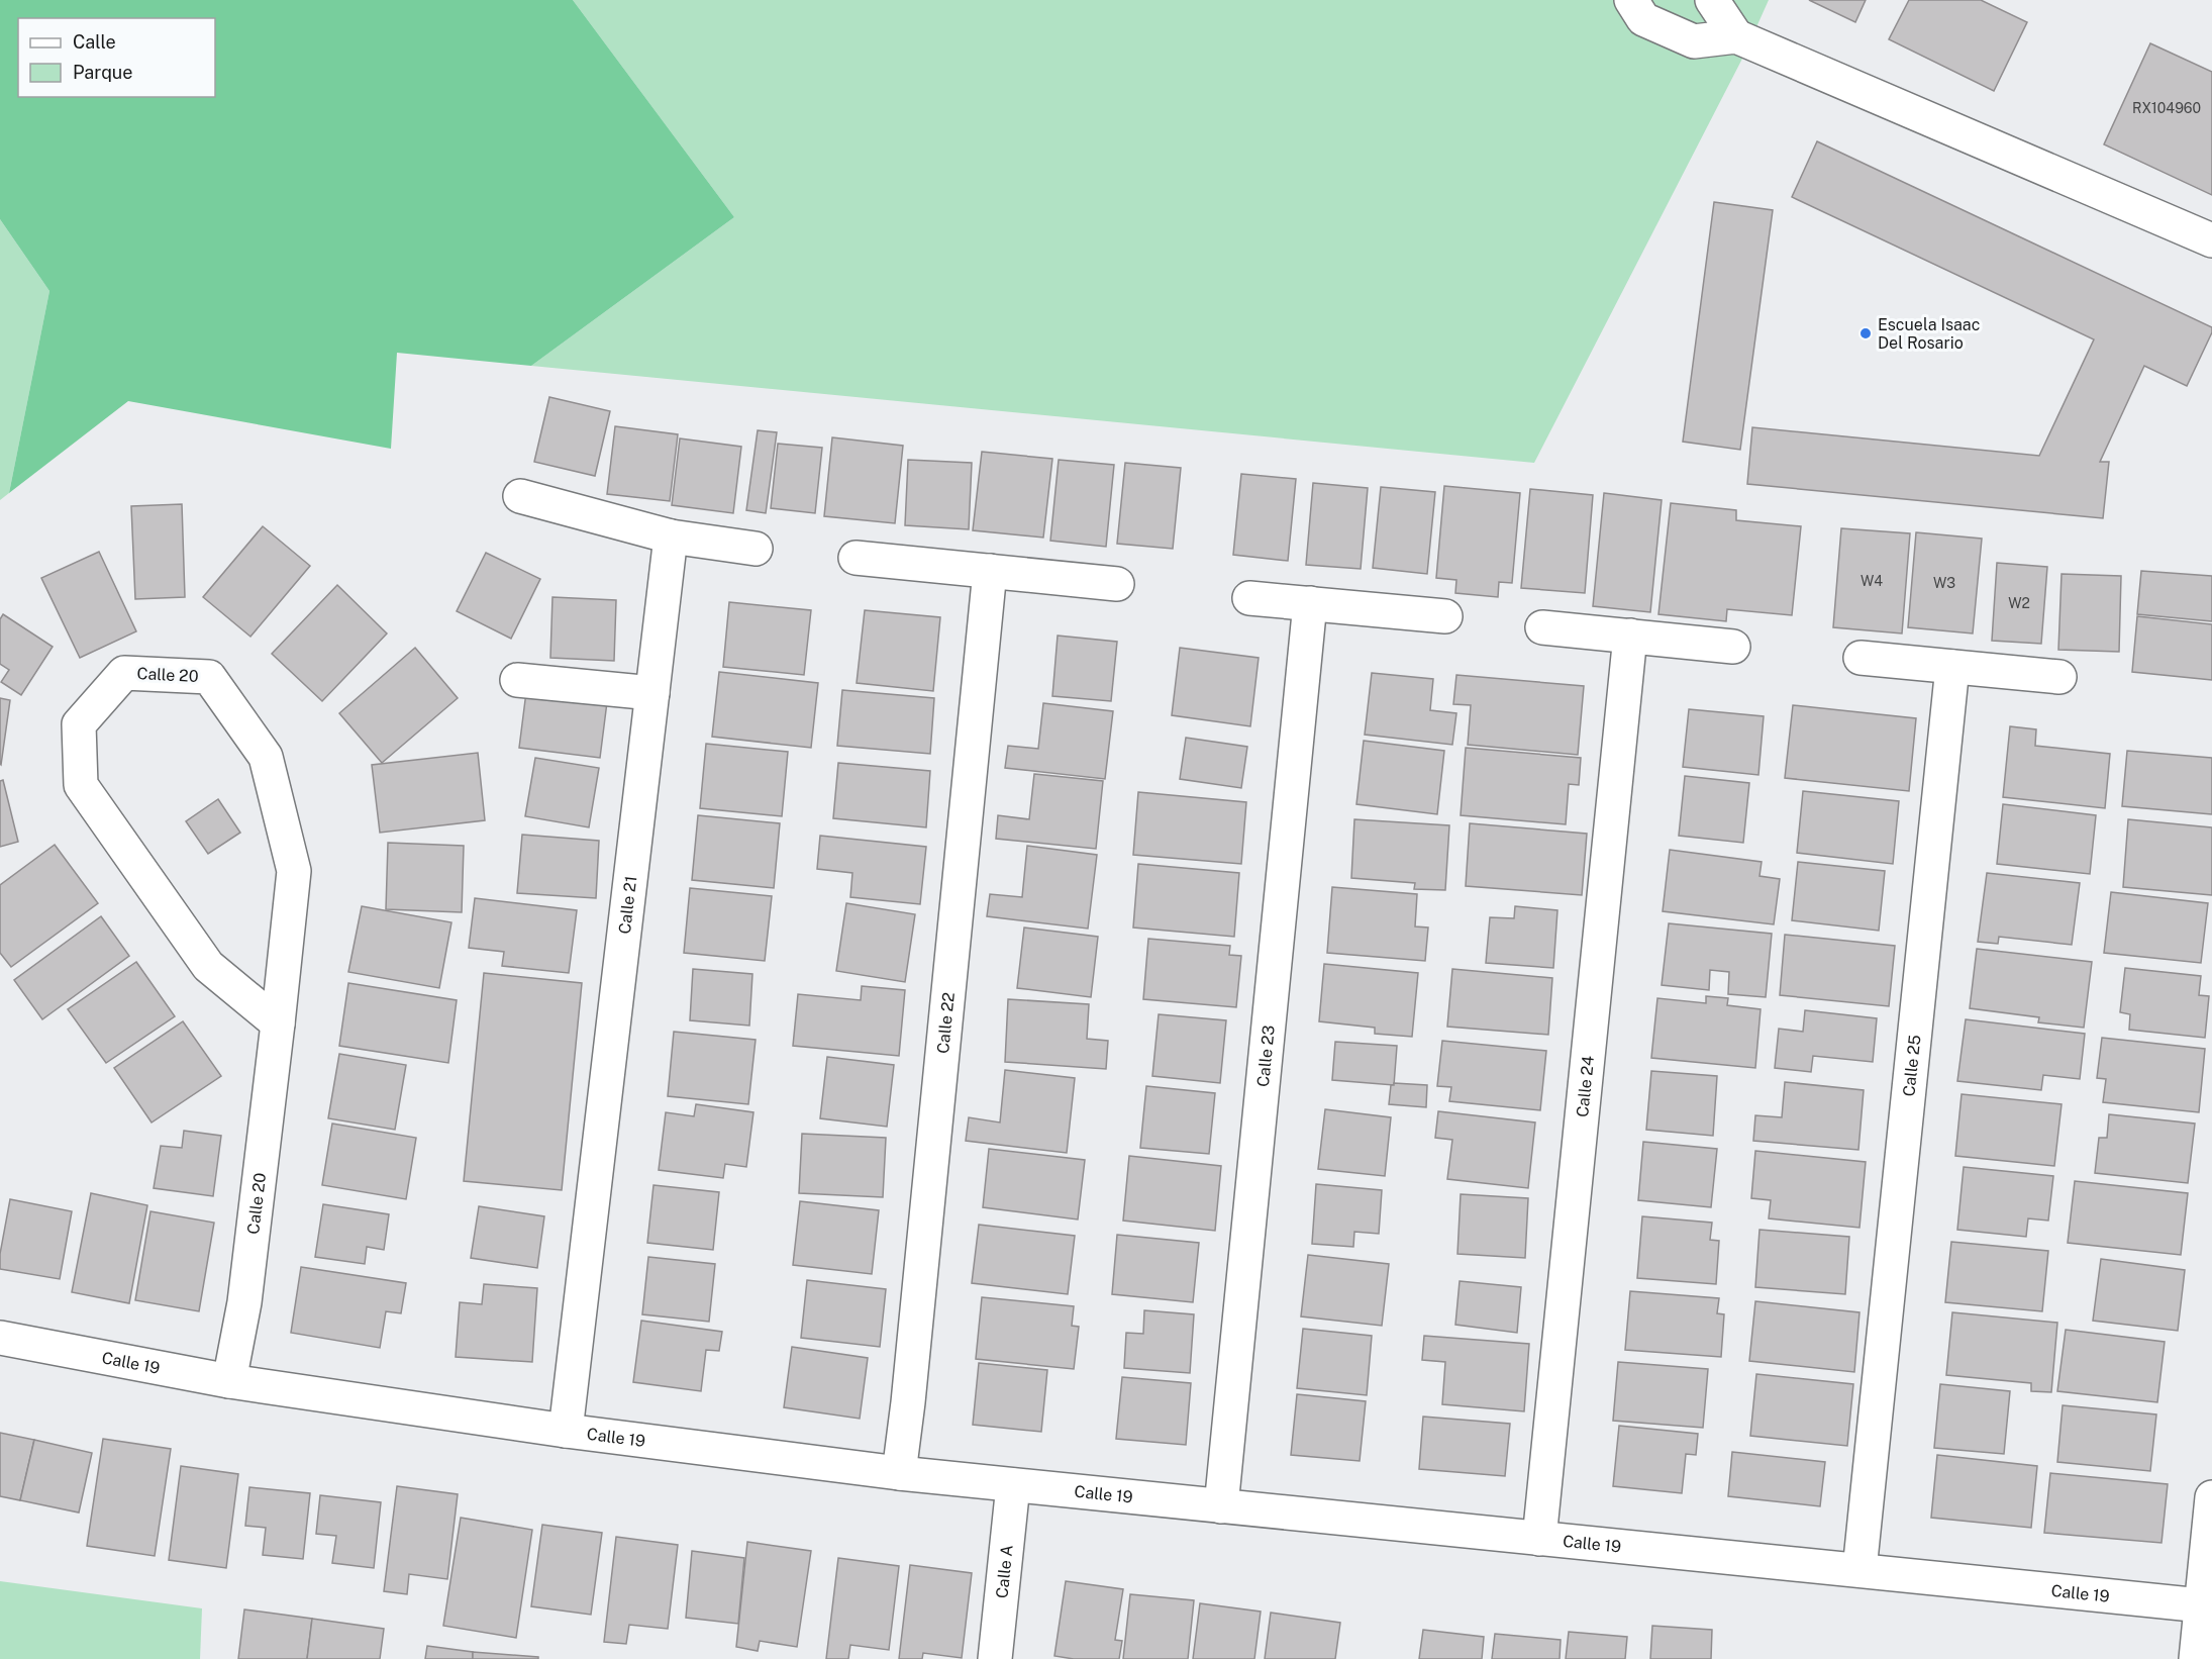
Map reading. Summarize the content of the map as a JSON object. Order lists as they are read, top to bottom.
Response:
{
  "streets": {
    "street": [
      "Calle 20",
      "Calle 21",
      "Calle 22",
      "Calle 23",
      "Calle 25",
      "Calle 24",
      "Calle 19",
      "Calle A"
    ]
  },
  "crossings": [
    ["Calle 20", "Calle 19"],
    ["Calle 21", "Calle 19"],
    ["Calle 22", "Calle 19"],
    ["Calle 23", "Calle 19"],
    ["Calle 25", "Calle 19"],
    ["Calle 24", "Calle 19"],
    ["Calle 19", "Calle A"]
  ],
  "places": ["Escuela Isaac Del Rosario"],
  "house_numbers": [
    "RX104960",
    "W4",
    "W3",
    "W2"
  ],
  "legend": ["Calle", "Parque"]
}
